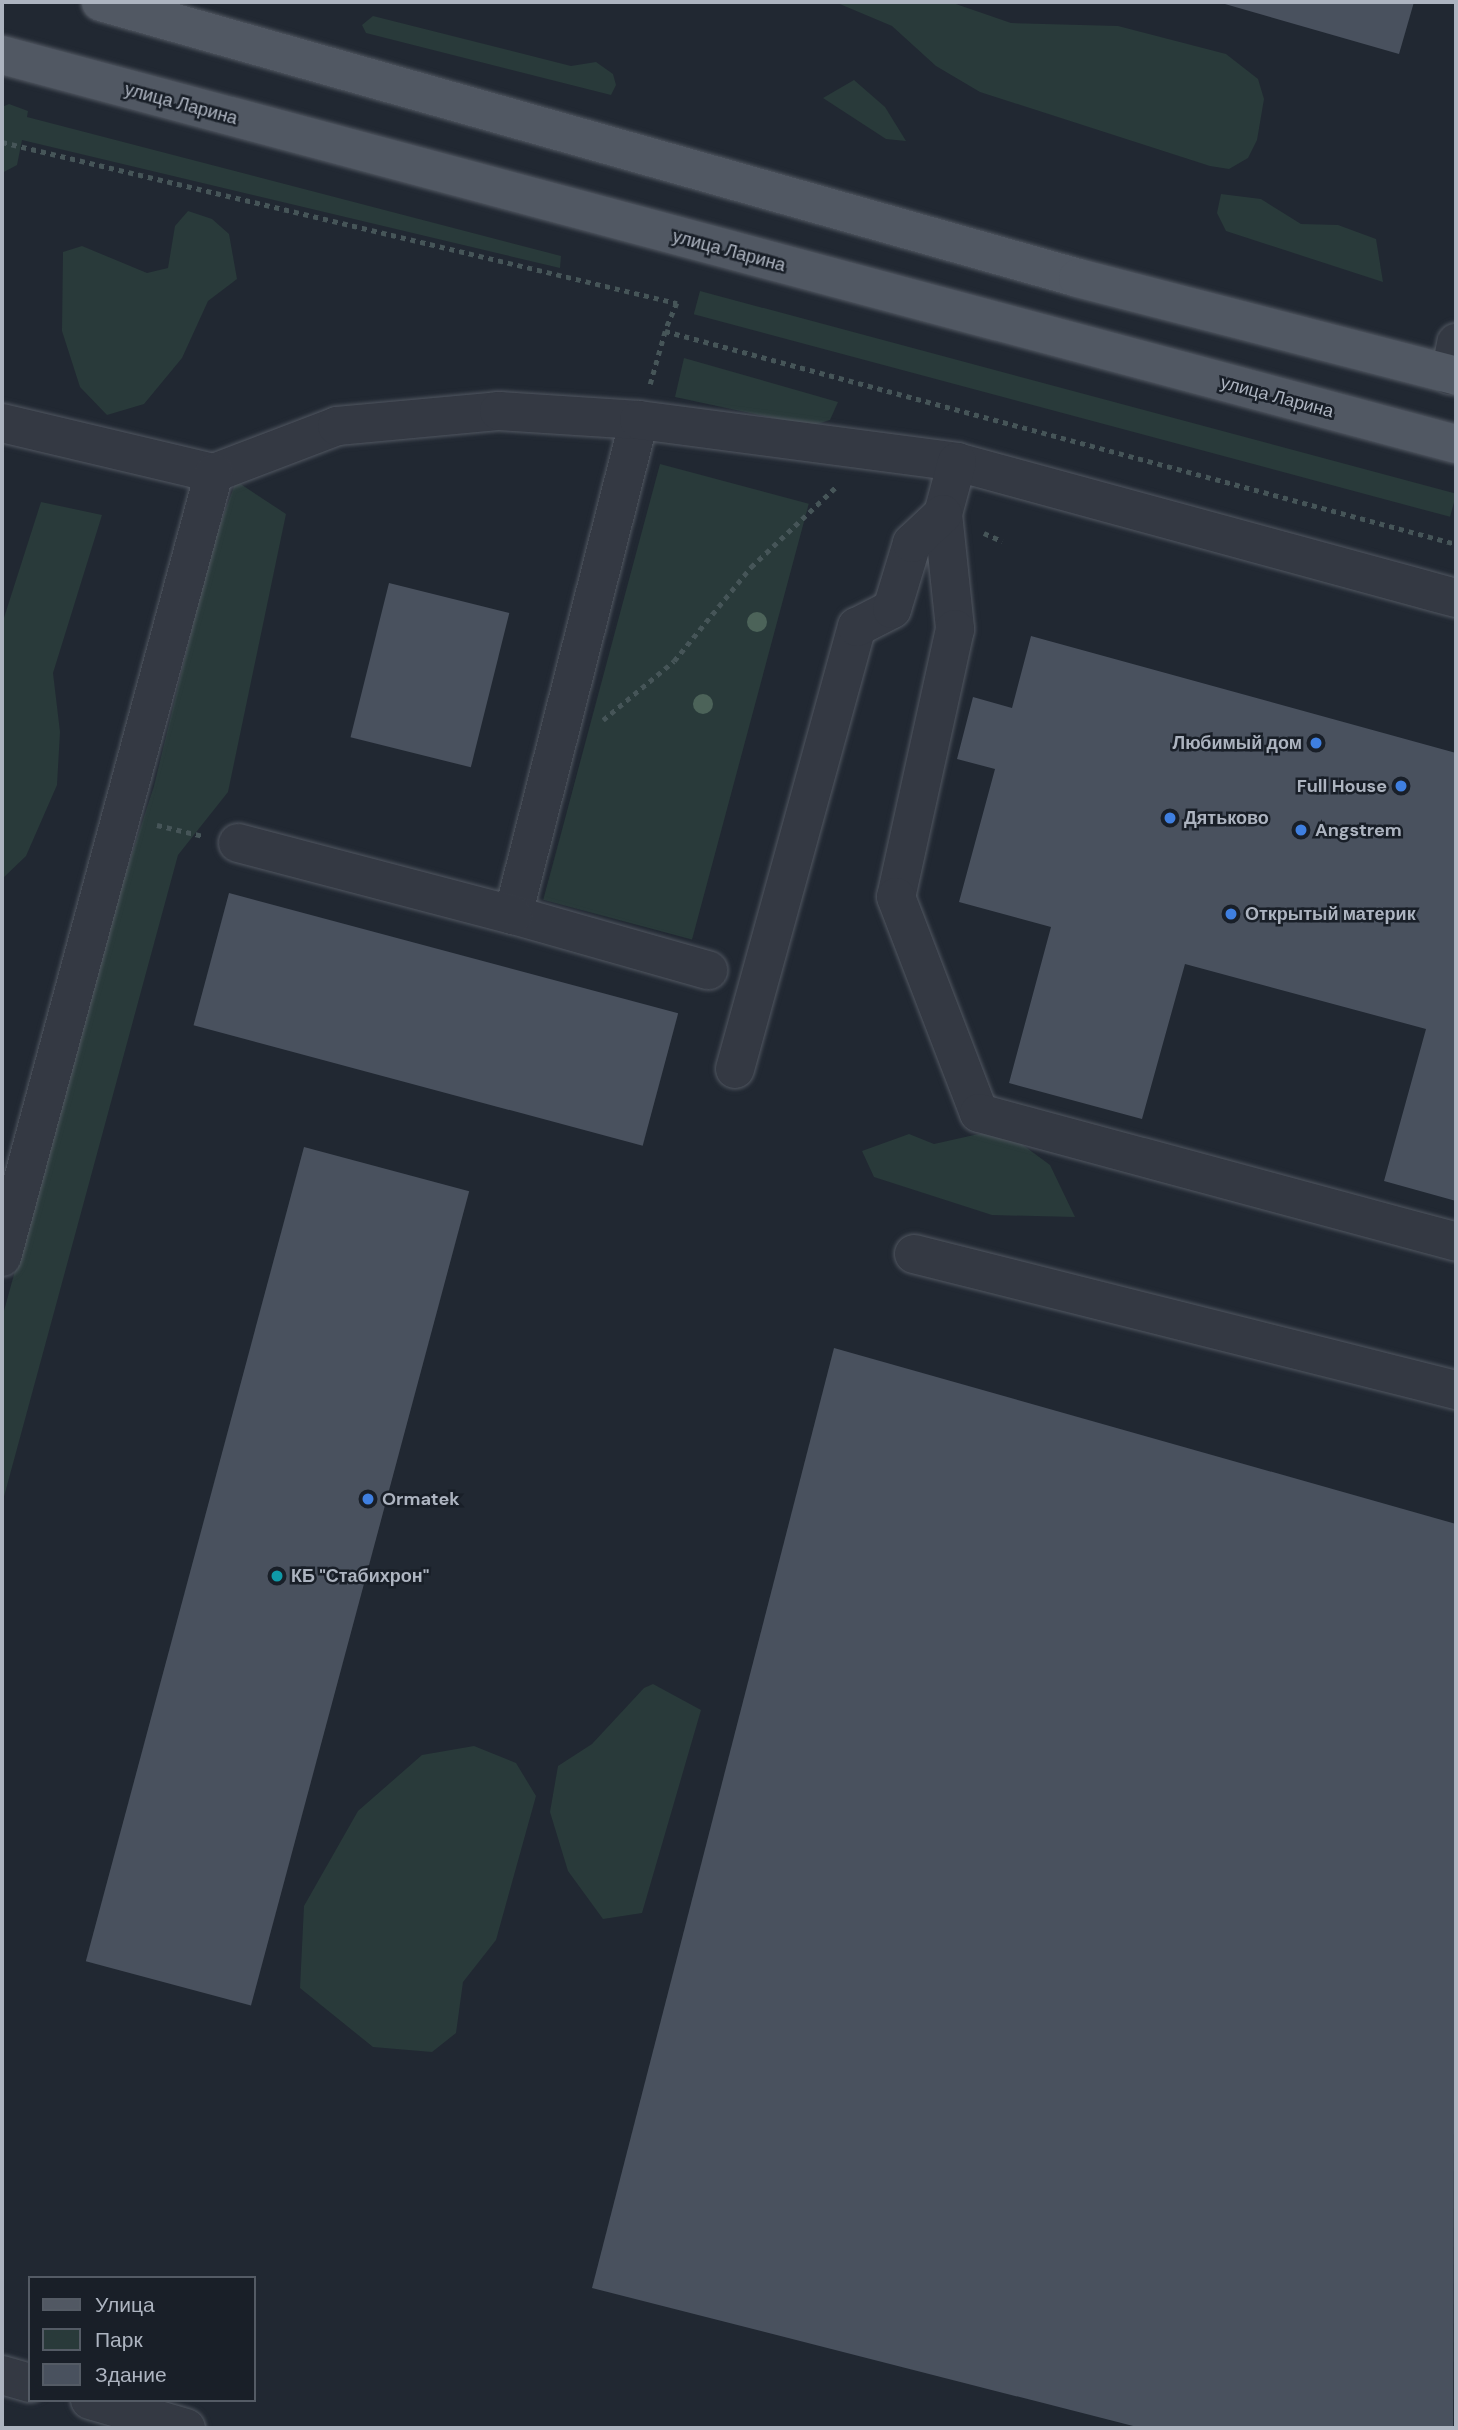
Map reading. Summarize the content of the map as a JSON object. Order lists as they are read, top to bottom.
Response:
{
  "streets": {
    "main road": ["улица Ларина"]
  },
  "places": [
    "Любимый дом",
    "Full House",
    "Дятьково",
    "Angstrem",
    "Открытый материк",
    "Ormatek",
    "КБ \"Стабихрон\""
  ],
  "legend": ["Улица", "Парк", "Здание"]
}
